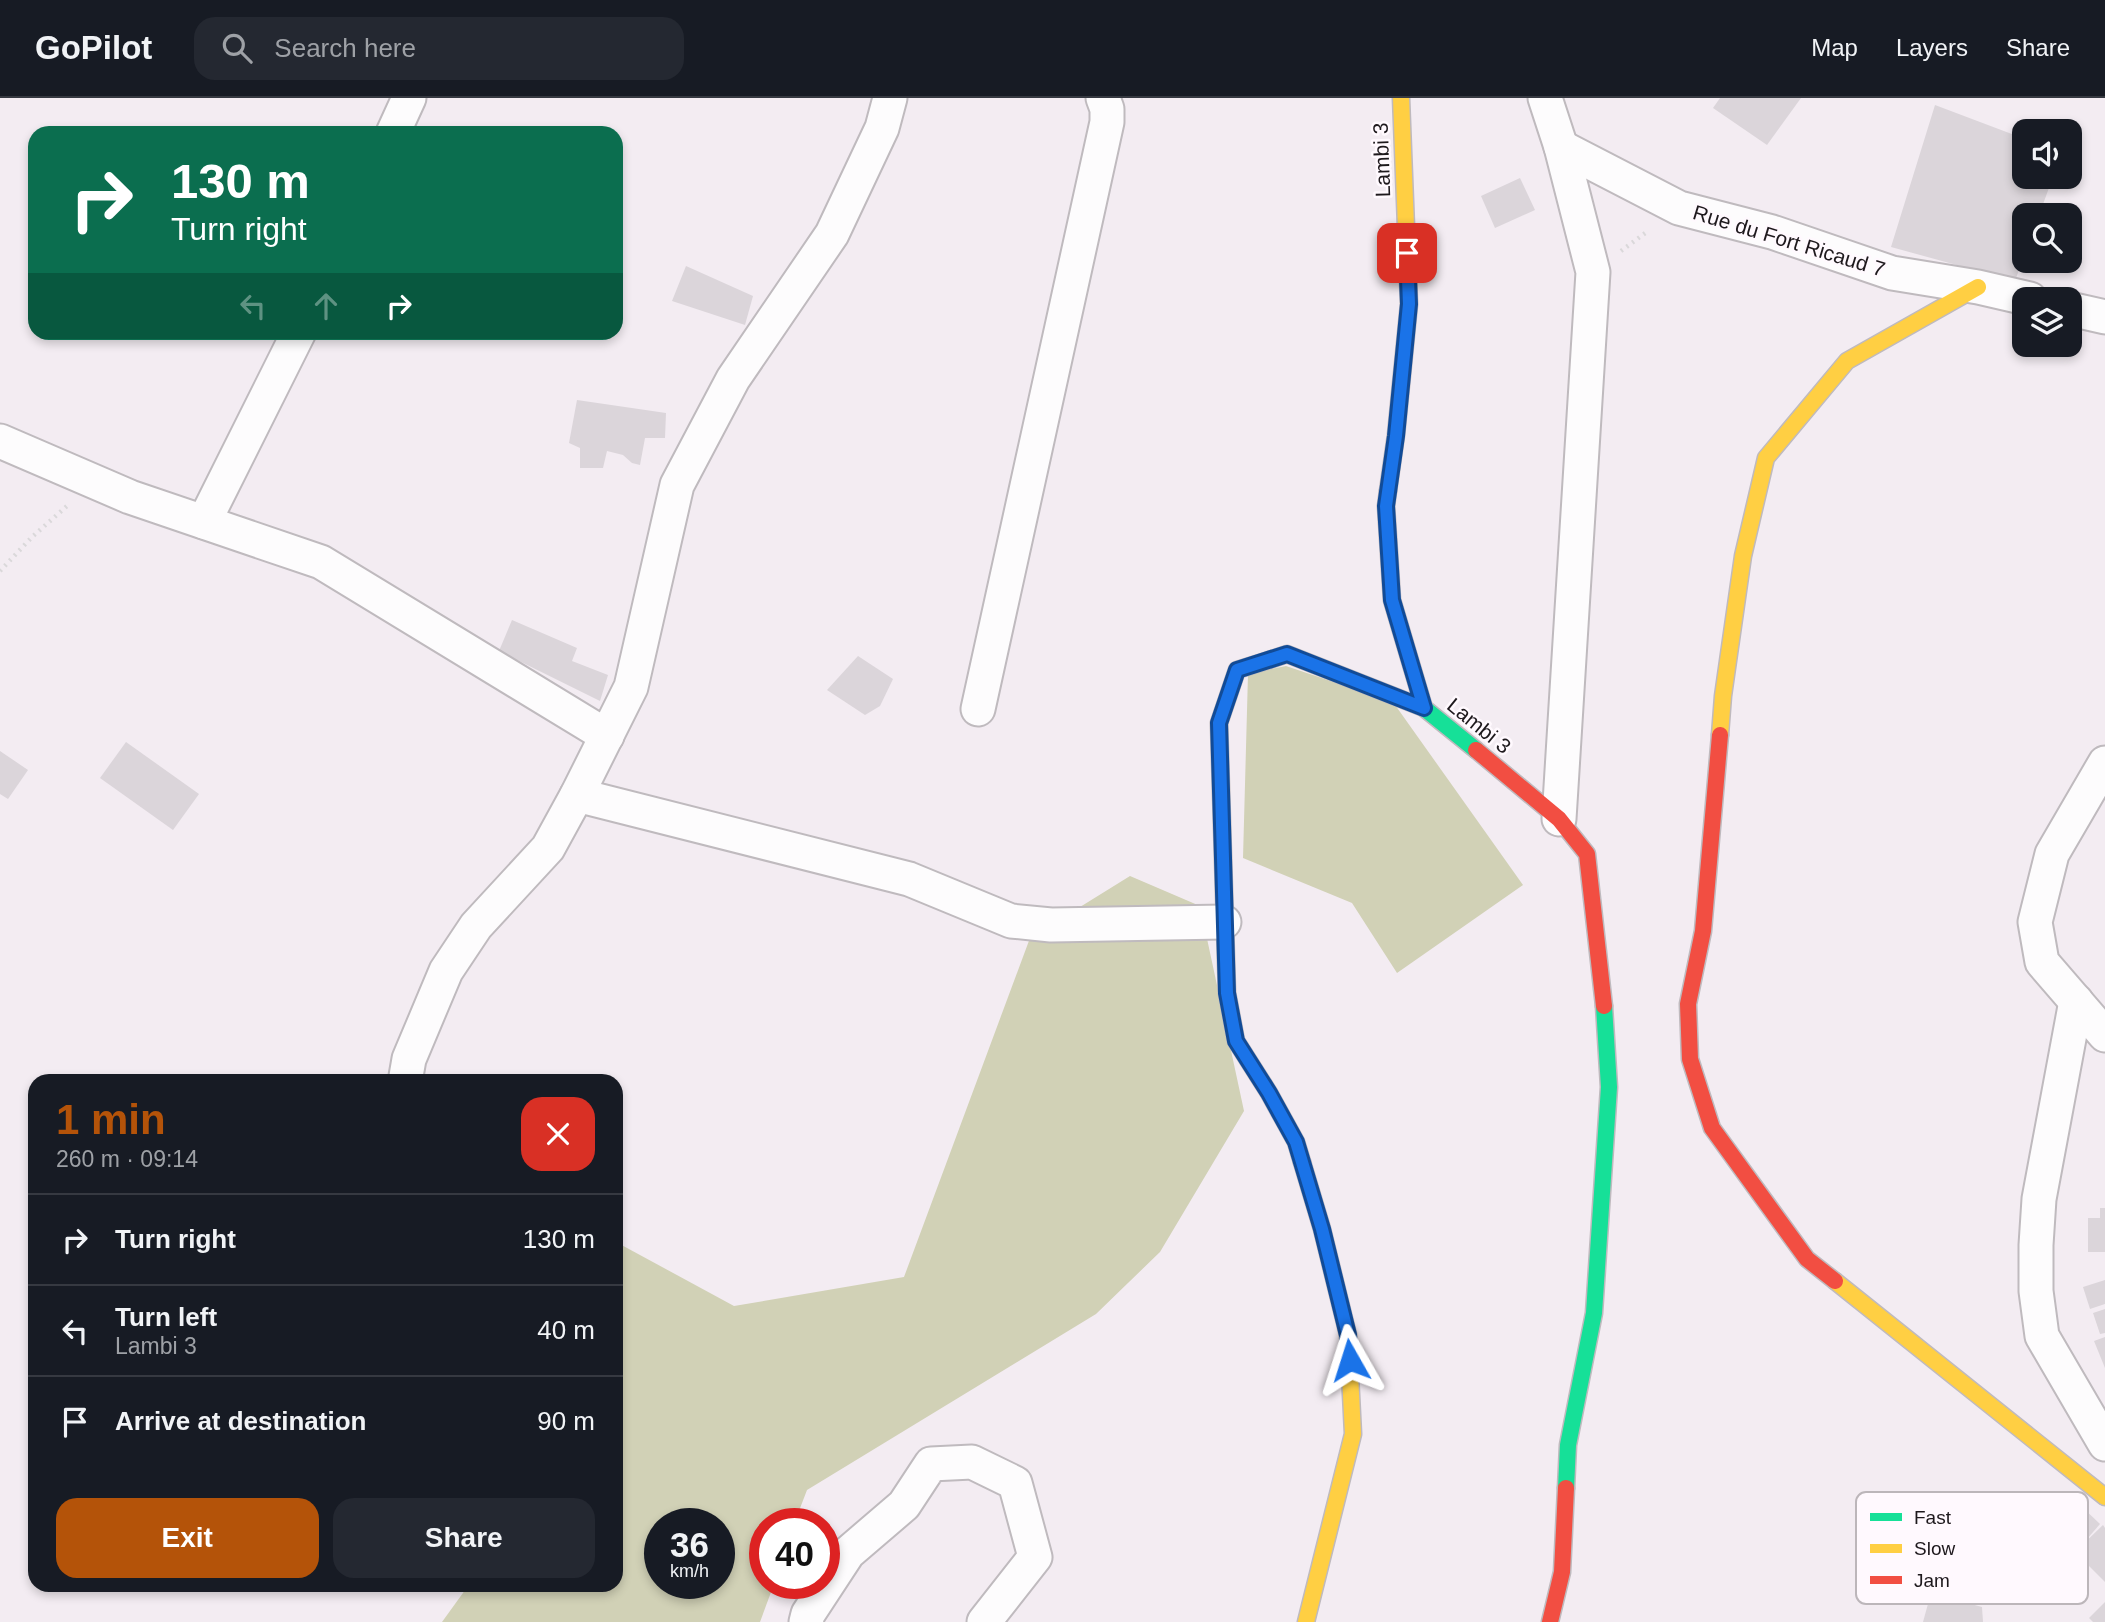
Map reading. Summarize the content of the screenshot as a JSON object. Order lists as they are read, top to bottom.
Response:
{
  "streets": {
    "street": ["Lambi 3", "Rue du Fort Ricaud 7"]
  },
  "legend": ["Fast", "Slow", "Jam"],
  "page": {
    "header": "GoPilot",
    "search": "Search here",
    "nav": ["Map", "Layers", "Share"],
    "turn": ["130 m", "Turn right"],
    "heading": ["1 min", "260 m · 09:14"],
    "list": [
      {
        "name": "Turn right",
        "value": "130 m"
      },
      {
        "name": "Turn left",
        "note": "Lambi 3",
        "value": "40 m"
      },
      {
        "name": "Arrive at destination",
        "value": "90 m"
      }
    ],
    "buttons": ["Exit", "Share"],
    "speed": "36 km/h",
    "limit": "40"
  }
}
